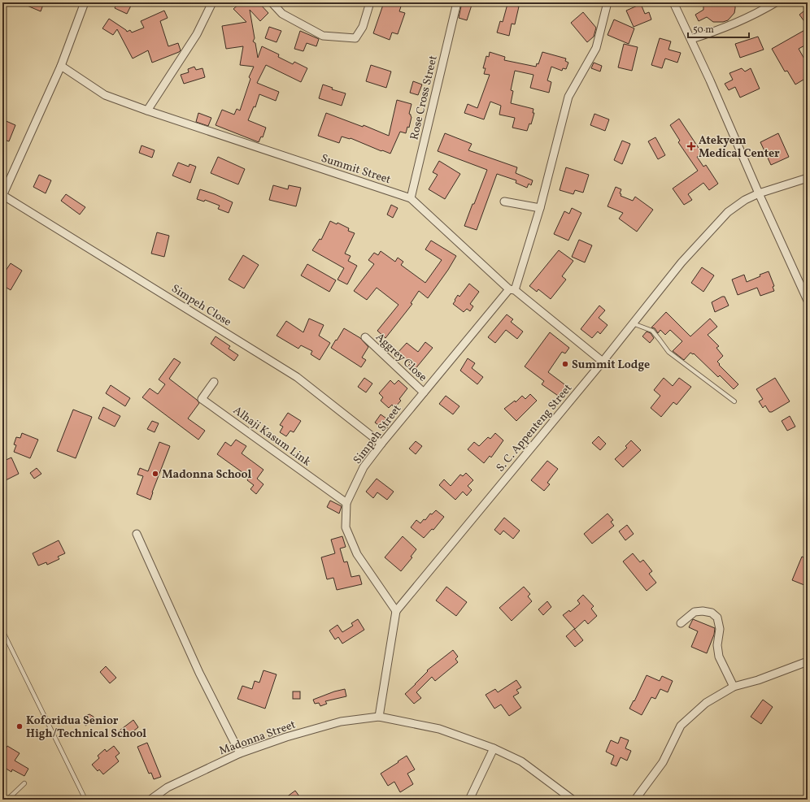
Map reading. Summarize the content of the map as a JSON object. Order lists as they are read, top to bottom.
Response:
{
  "streets": {
    "street": [
      "Rose Cross Street",
      "Summit Street",
      "Simpeh Close",
      "Aggrey Close",
      "S. C. Appenteng Street",
      "Simpeh Street",
      "Alhaji Kasum Link",
      "Madonna Street"
    ]
  },
  "crossings": [
    ["Rose Cross Street", "Summit Street"],
    ["Summit Street", "S. C. Appenteng Street"],
    ["Summit Street", "Simpeh Street"],
    ["Simpeh Close", "Simpeh Street"],
    ["Aggrey Close", "Simpeh Street"],
    ["S. C. Appenteng Street", "Simpeh Street"],
    ["Simpeh Street", "Alhaji Kasum Link"]
  ],
  "places": {
    "health": ["Atekyem Medical Center"],
    "other": ["Summit Lodge", "Madonna School", "Koforidua Senior High/Technical School"]
  },
  "scale_bar": "50 m"
}
